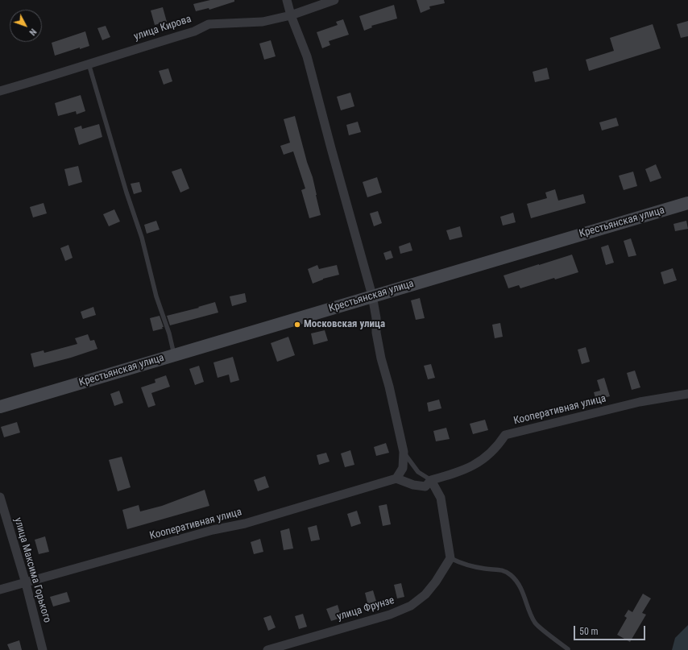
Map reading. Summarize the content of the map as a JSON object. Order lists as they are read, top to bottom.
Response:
{
  "streets": {
    "street": [
      "улица Кирова",
      "Крестьянская улица",
      "Кооперативная улица",
      "улица Максима Горького",
      "улица Фрунзе"
    ]
  },
  "crossings": [
    ["Кооперативная улица", "улица Максима Горького"]
  ],
  "places": ["Московская улица"],
  "scale_bar": "50 m",
  "north": "bottom right"
}
